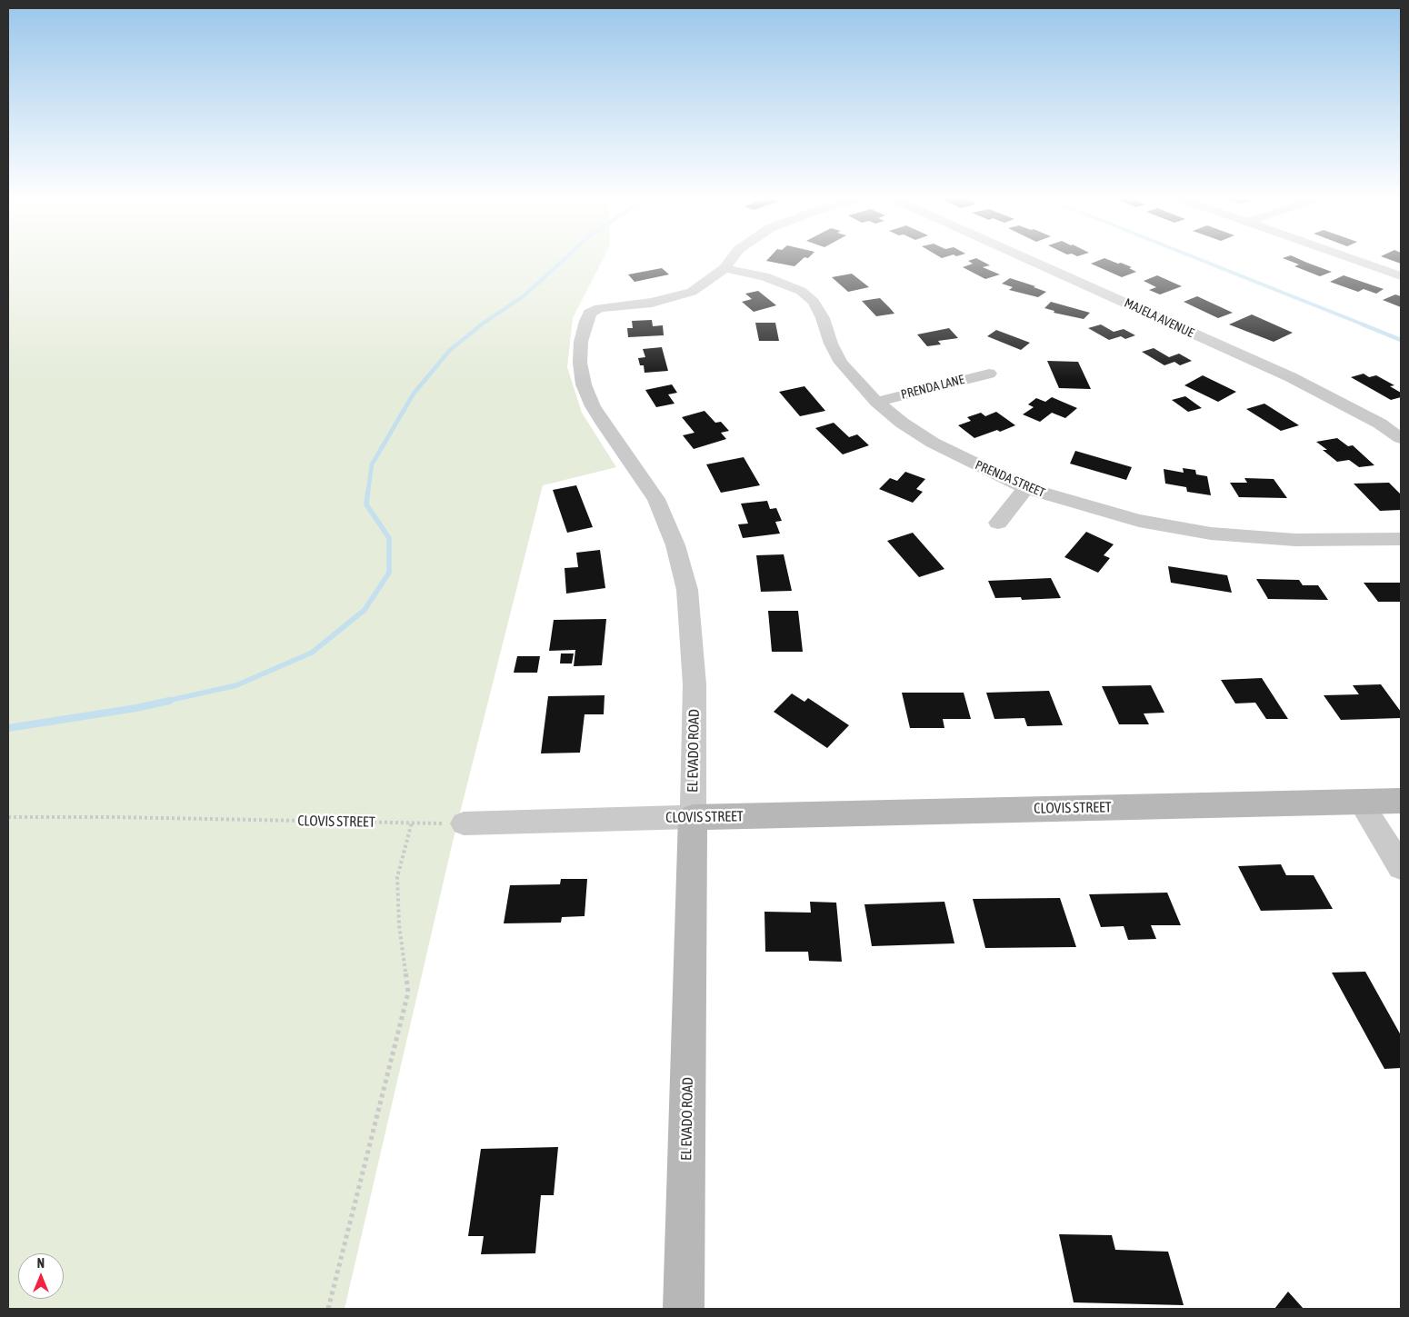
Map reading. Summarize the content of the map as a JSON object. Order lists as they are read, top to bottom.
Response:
{
  "streets": {
    "street": [
      "MAJELA AVENUE",
      "PRENDA LANE",
      "PRENDA STREET",
      "EL EVADO ROAD",
      "CLOVIS STREET"
    ]
  },
  "crossings": [
    ["PRENDA LANE", "PRENDA STREET"],
    ["PRENDA STREET", "EL EVADO ROAD"],
    ["EL EVADO ROAD", "CLOVIS STREET"]
  ],
  "north": "top"
}
